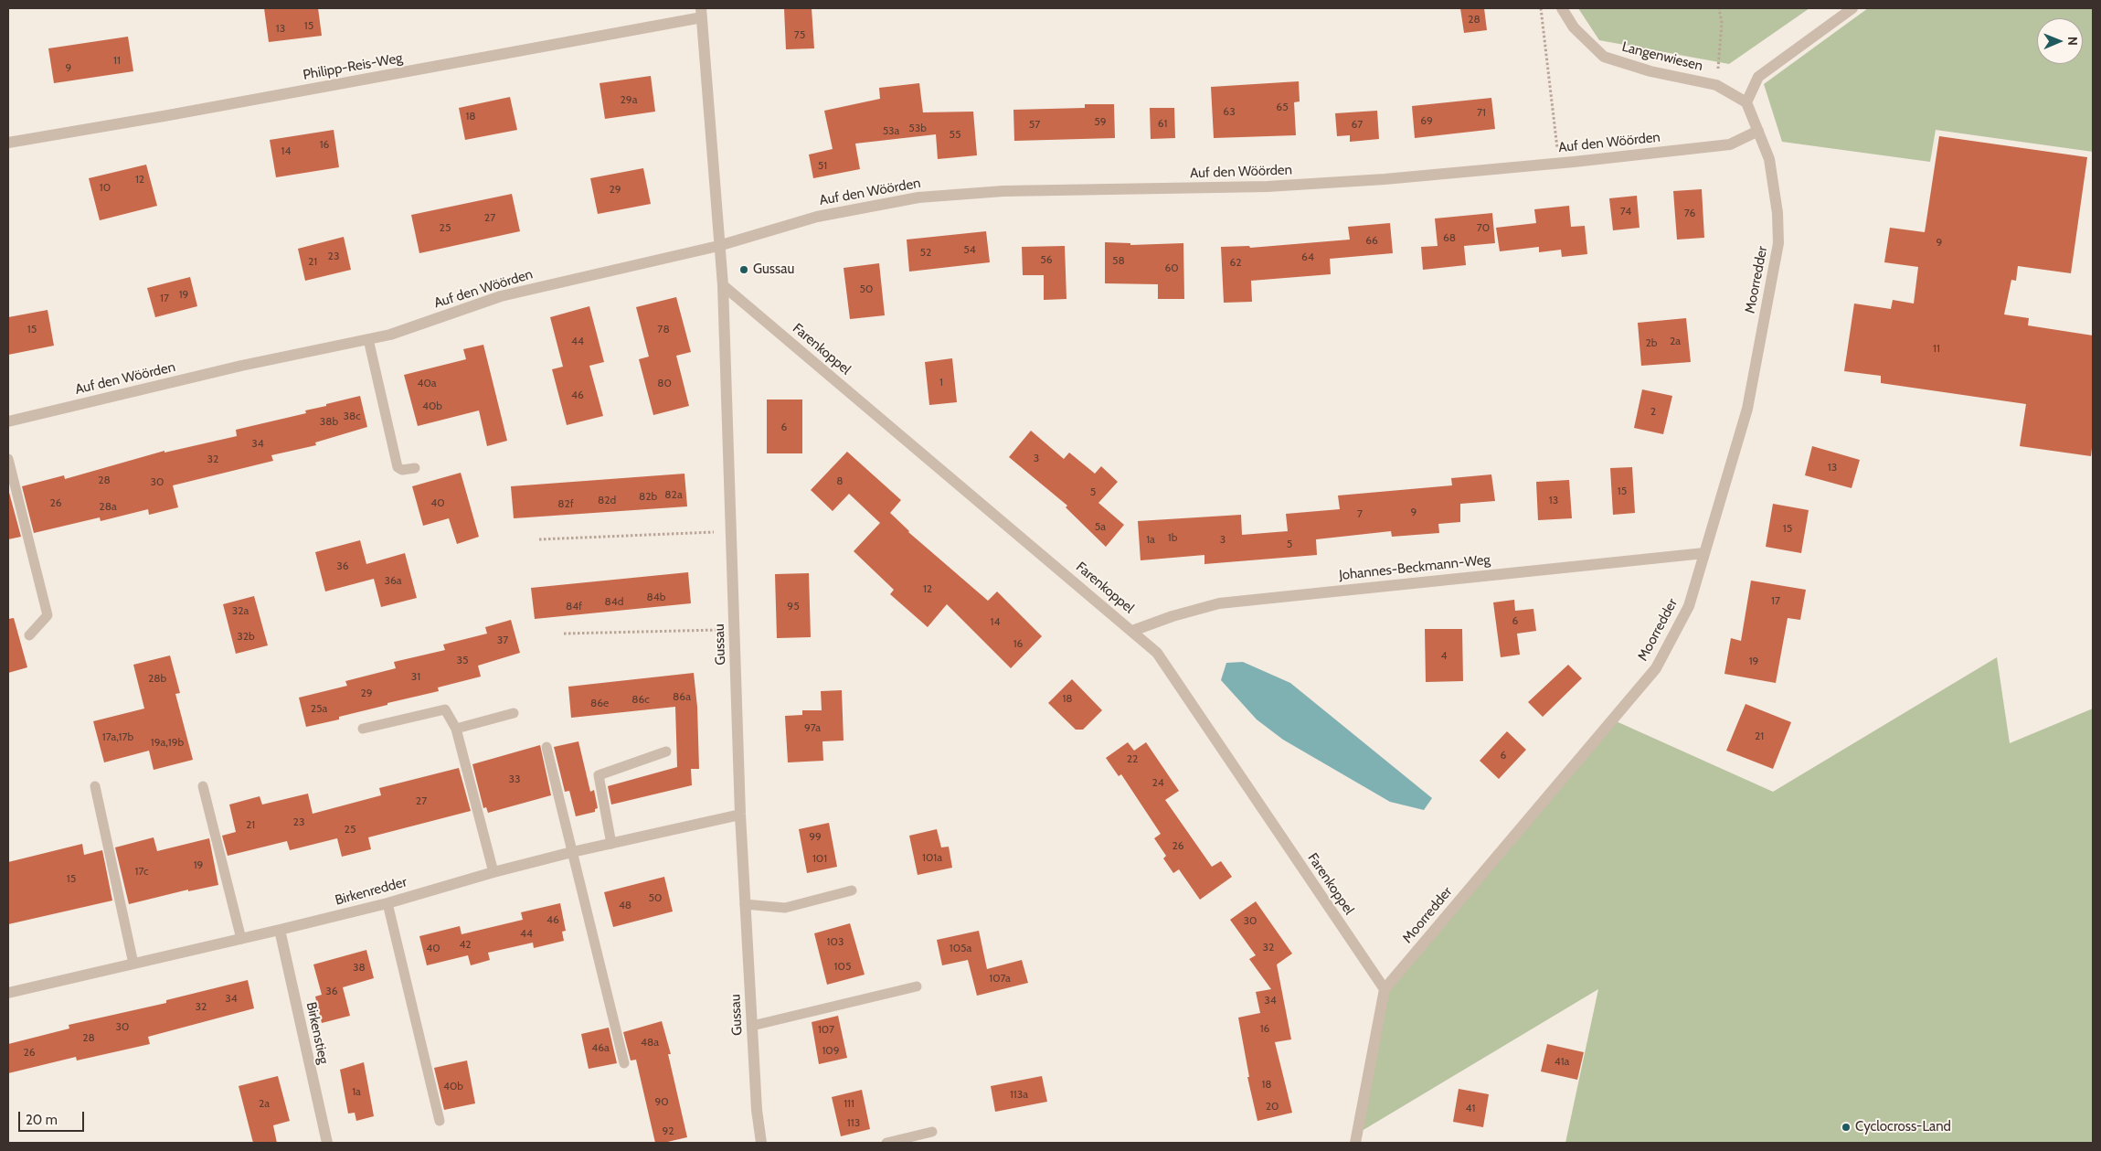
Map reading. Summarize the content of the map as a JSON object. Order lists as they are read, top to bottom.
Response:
{
  "streets": {
    "street": [
      "Langenwiesen",
      "Philipp-Reis-Weg",
      "Auf den Wöörden",
      "Moorredder",
      "Farenkoppel",
      "Johannes-Beckmann-Weg",
      "Gussau",
      "Birkenredder",
      "Birkenstieg"
    ]
  },
  "crossings": [
    ["Langenwiesen", "Moorredder"],
    ["Philipp-Reis-Weg", "Gussau"],
    ["Auf den Wöörden", "Moorredder"],
    ["Auf den Wöörden", "Gussau"],
    ["Moorredder", "Farenkoppel"],
    ["Moorredder", "Johannes-Beckmann-Weg"],
    ["Farenkoppel", "Johannes-Beckmann-Weg"],
    ["Farenkoppel", "Gussau"],
    ["Gussau", "Birkenredder"],
    ["Birkenredder", "Birkenstieg"]
  ],
  "places": ["Gussau", "Cyclocross-Land"],
  "house_numbers": [
    "28",
    "15",
    "13",
    "75",
    "11",
    "9",
    "29a",
    "65",
    "63",
    "71",
    "18",
    "69",
    "59",
    "61",
    "57",
    "67",
    "53b",
    "53a",
    "55",
    "16",
    "14",
    "51",
    "12",
    "10",
    "29",
    "74",
    "76",
    "27",
    "25",
    "70",
    "68",
    "66",
    "9",
    "54",
    "52",
    "23",
    "64",
    "56",
    "58",
    "21",
    "62",
    "60",
    "50",
    "19",
    "17",
    "15",
    "78",
    "44",
    "2a",
    "2b",
    "11",
    "1",
    "40a",
    "80",
    "46",
    "40b",
    "2",
    "38c",
    "38b",
    "6",
    "34",
    "3",
    "32",
    "13",
    "28",
    "8",
    "30",
    "15",
    "5",
    "82a",
    "82b",
    "82d",
    "13",
    "26",
    "40",
    "82f",
    "28a",
    "9",
    "7",
    "5a",
    "15",
    "1b",
    "1a",
    "3",
    "5",
    "36",
    "36a",
    "12",
    "84b",
    "17",
    "84d",
    "84f",
    "95",
    "32a",
    "6",
    "14",
    "32b",
    "37",
    "16",
    "4",
    "35",
    "19",
    "31",
    "28b",
    "29",
    "86a",
    "18",
    "86c",
    "86e",
    "25a",
    "97a",
    "21",
    "17a,17b",
    "19a,19b",
    "6",
    "22",
    "33",
    "24",
    "27",
    "23",
    "21",
    "25",
    "99",
    "26",
    "101a",
    "101",
    "19",
    "17c",
    "15",
    "50",
    "48",
    "46",
    "30",
    "44",
    "103",
    "42",
    "32",
    "40",
    "105a",
    "105",
    "38",
    "107a",
    "36",
    "34",
    "34",
    "32",
    "30",
    "16",
    "107",
    "28",
    "48a",
    "46a",
    "109",
    "26",
    "41a",
    "18",
    "40b",
    "1a",
    "113a",
    "90",
    "2a",
    "111",
    "20",
    "41",
    "113",
    "92"
  ],
  "scale_bar": "20 m",
  "north": "right"
}
